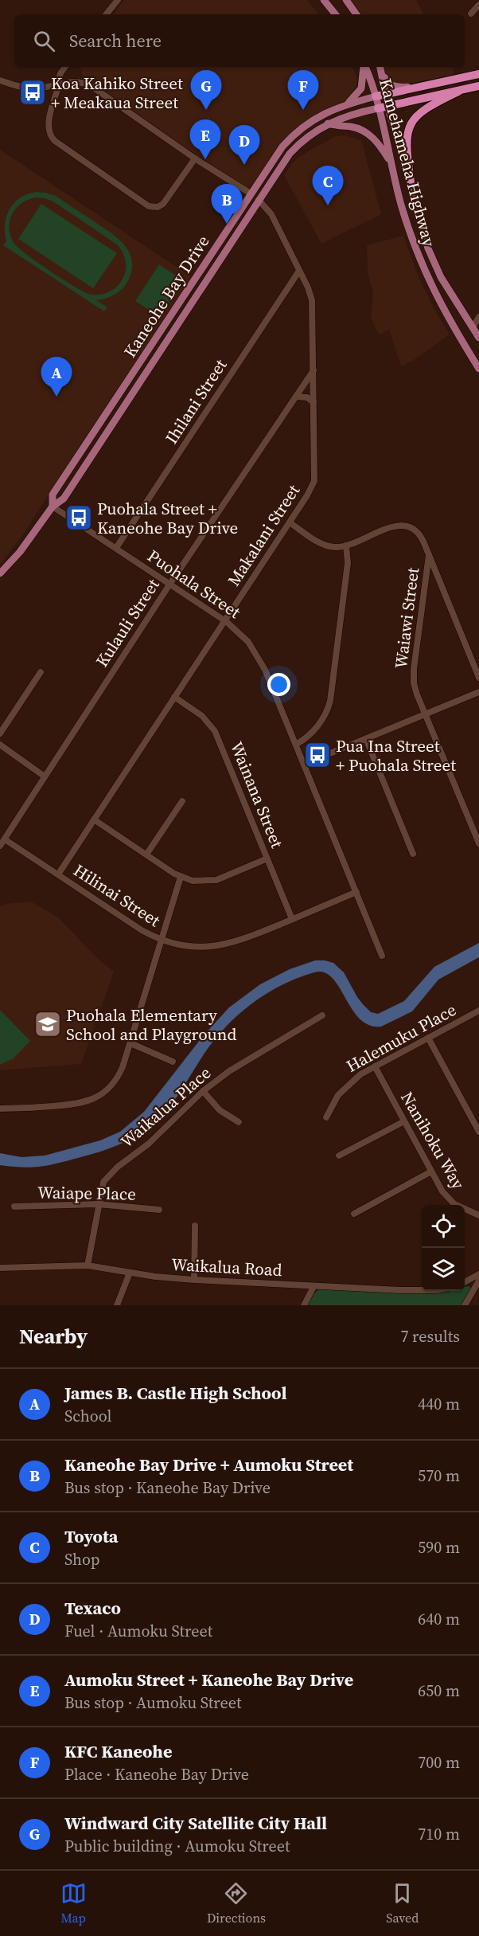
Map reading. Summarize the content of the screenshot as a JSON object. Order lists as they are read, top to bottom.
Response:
{
  "streets": {
    "main road": ["Kamehameha Highway", "Kaneohe Bay Drive"],
    "street": [
      "Ihilani Street",
      "Makalani Street",
      "Puohala Street",
      "Waiawi Street",
      "Kulauli Street",
      "Wainana Street",
      "Hilinai Street",
      "Halemuku Place",
      "Waikalua Place",
      "Nanihoku Way",
      "Waiape Place",
      "Waikalua Road"
    ]
  },
  "crossings": [
    ["Kamehameha Highway", "Kaneohe Bay Drive"],
    ["Kaneohe Bay Drive", "Makalani Street"],
    ["Kaneohe Bay Drive", "Puohala Street"],
    ["Ihilani Street", "Makalani Street"],
    ["Ihilani Street", "Puohala Street"],
    ["Makalani Street", "Puohala Street"],
    ["Makalani Street", "Kulauli Street"],
    ["Makalani Street", "Wainana Street"],
    ["Makalani Street", "Hilinai Street"],
    ["Puohala Street", "Kulauli Street"],
    ["Puohala Street", "Hilinai Street"],
    ["Kulauli Street", "Hilinai Street"],
    ["Wainana Street", "Hilinai Street"],
    ["Halemuku Place", "Nanihoku Way"],
    ["Waikalua Place", "Waiape Place"],
    ["Waikalua Place", "Waikalua Road"]
  ],
  "places": {
    "bus stop": ["Koa Kahiko Street + Meakaua Street", "Puohala Street + Kaneohe Bay Drive", "Pua Ina Street + Puohala Street"],
    "school or university": ["Puohala Elementary School and Playground"]
  },
  "page": {
    "search": "Search here",
    "pins": [
      "F",
      "G",
      "E",
      "D",
      "C",
      "B",
      "A"
    ],
    "heading": ["Nearby", "7 results"],
    "list": [
      {
        "mark": "A",
        "name": "James B. Castle High School",
        "note": "School",
        "value": "440 m"
      },
      {
        "mark": "B",
        "name": "Kaneohe Bay Drive + Aumoku Street",
        "note": "Bus stop · Kaneohe Bay Drive",
        "value": "570 m"
      },
      {
        "mark": "C",
        "name": "Toyota",
        "note": "Shop",
        "value": "590 m"
      },
      {
        "mark": "D",
        "name": "Texaco",
        "note": "Fuel · Aumoku Street",
        "value": "640 m"
      },
      {
        "mark": "E",
        "name": "Aumoku Street + Kaneohe Bay Drive",
        "note": "Bus stop · Aumoku Street",
        "value": "650 m"
      },
      {
        "mark": "F",
        "name": "KFC Kaneohe",
        "note": "Place · Kaneohe Bay Drive",
        "value": "700 m"
      },
      {
        "mark": "G",
        "name": "Windward City Satellite City Hall",
        "note": "Public building · Aumoku Street",
        "value": "710 m"
      }
    ],
    "nav": ["Map", "Directions", "Saved"]
  }
}
